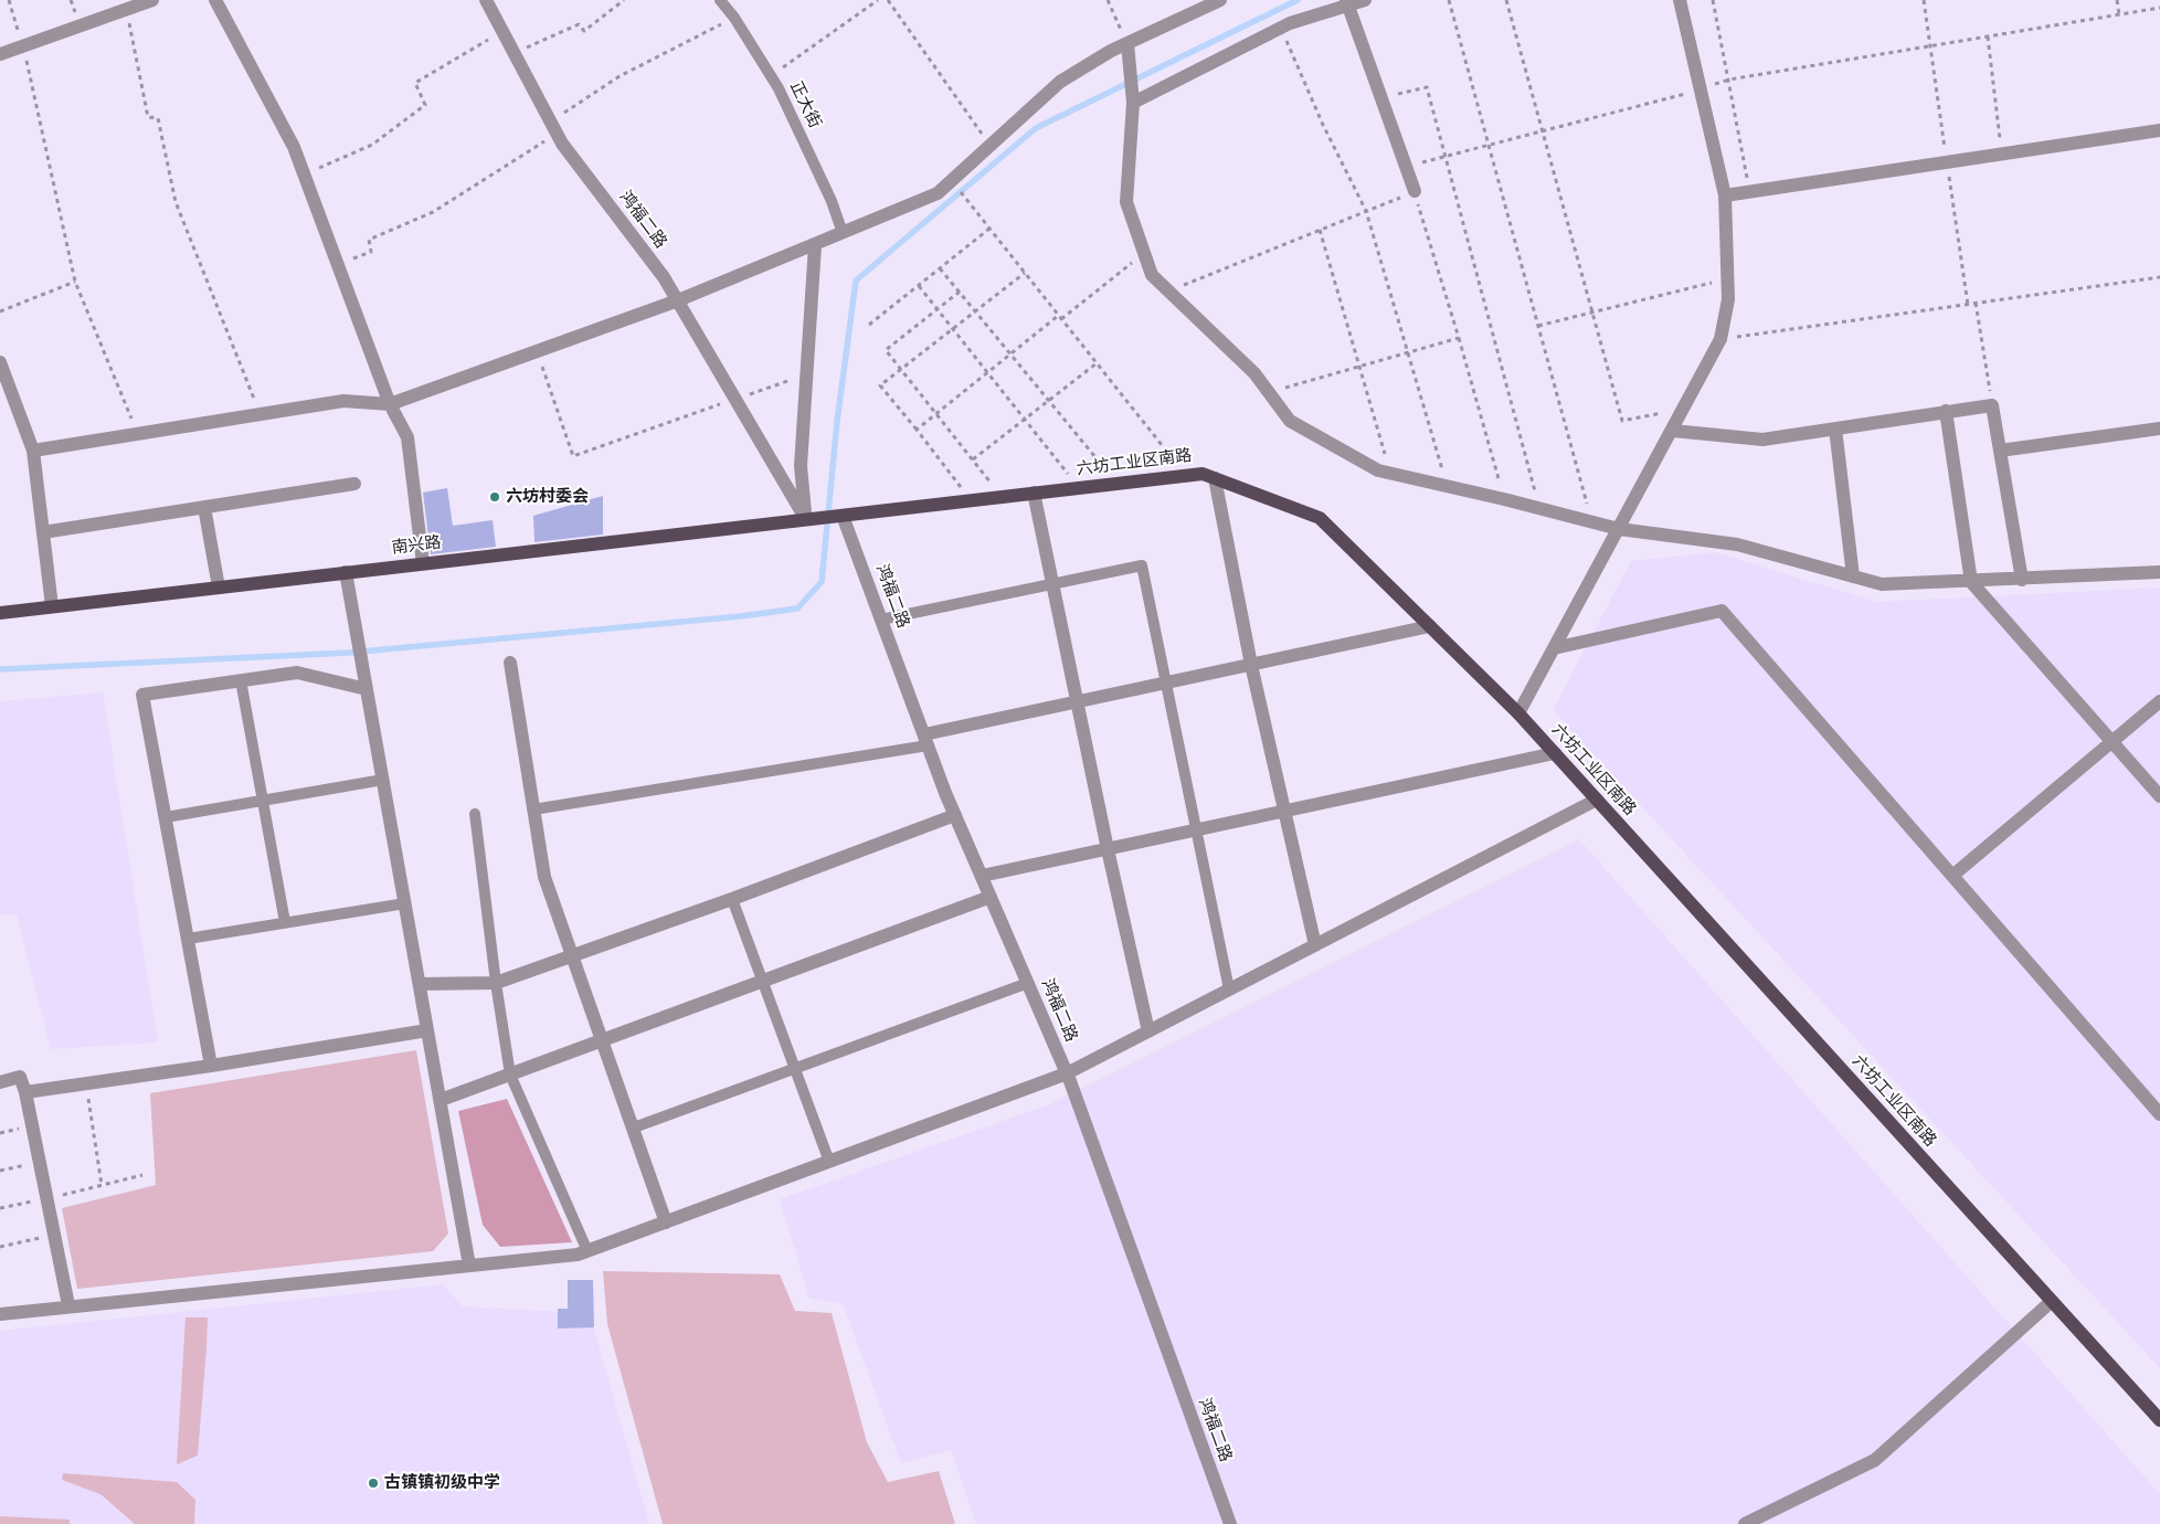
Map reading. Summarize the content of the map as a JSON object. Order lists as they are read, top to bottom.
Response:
{
  "streets": {
    "main road": ["六坊工业区南路", "南兴路"],
    "street": ["鸿福二路"],
    "lane": ["正大街"]
  },
  "crossings": [
    ["鸿福二路", "六坊工业区南路"],
    ["鸿福二路", "南兴路"],
    ["六坊工业区南路", "南兴路"]
  ],
  "places": ["六坊村委会", "古镇镇初级中学"]
}
